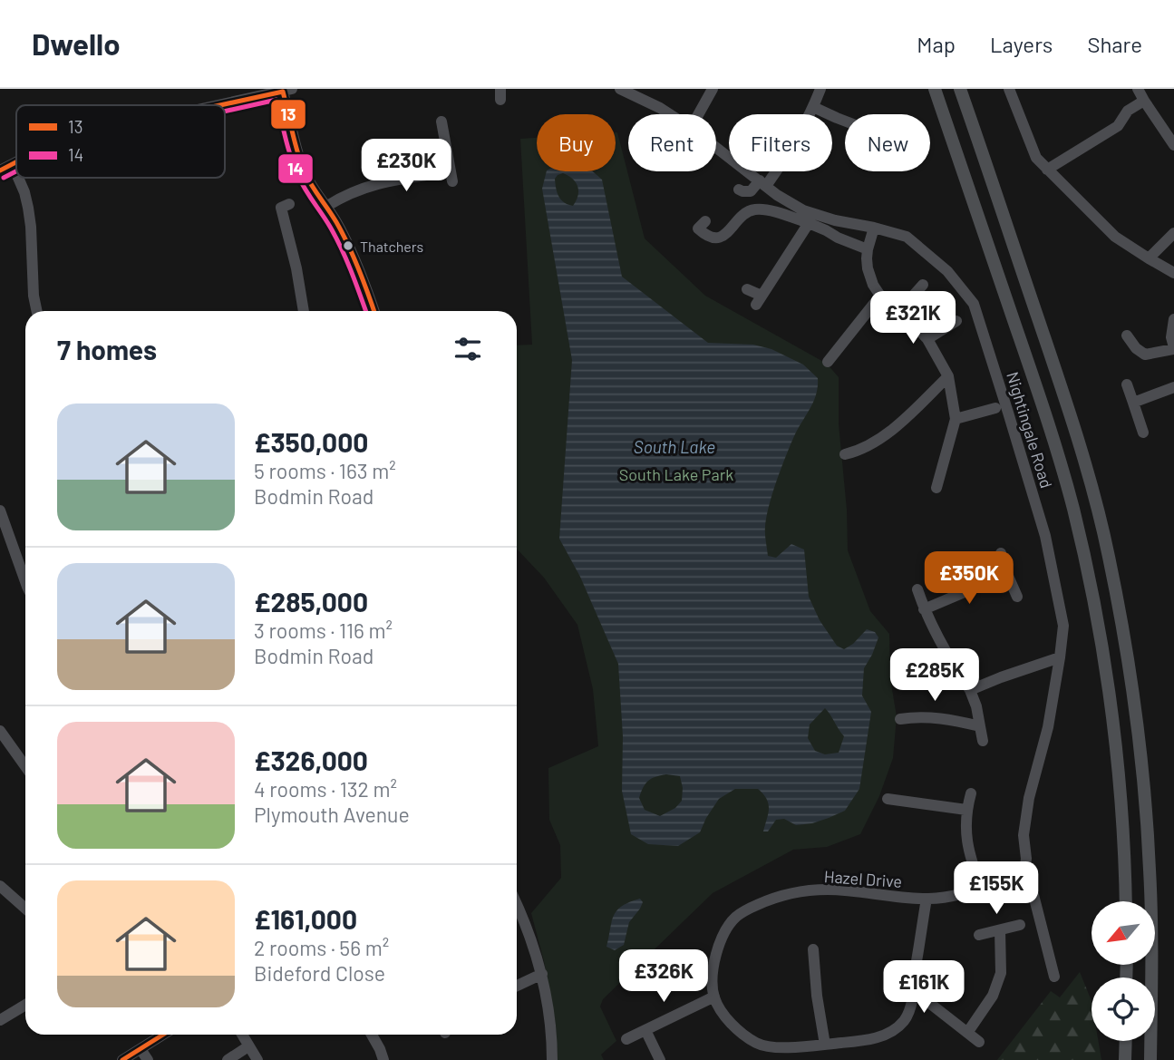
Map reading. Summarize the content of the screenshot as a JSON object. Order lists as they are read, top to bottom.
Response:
{
  "streets": {
    "street": ["Nightingale Road", "Hazel Drive"]
  },
  "crossings": [
    ["Nightingale Road", "Hazel Drive"]
  ],
  "water": ["South Lake"],
  "parks": ["South Lake Park"],
  "places": ["Thatchers"],
  "lines": ["transit line 13", "transit line 14"],
  "legend": ["13", "14"],
  "north": "bottom left",
  "page": {
    "header": "Dwello",
    "nav": ["Map", "Layers", "Share"],
    "chip": [
      "Buy",
      "Rent",
      "Filters",
      "New"
    ],
    "price": [
      "£230K",
      "£321K",
      "£350K",
      "£285K",
      "£155K",
      "£326K",
      "£161K"
    ],
    "heading": "7 homes",
    "list": [
      {
        "name": "£350,000",
        "note": "5 rooms · 163 m² · Bodmin Road"
      },
      {
        "name": "£285,000",
        "note": "3 rooms · 116 m² · Bodmin Road"
      },
      {
        "name": "£326,000",
        "note": "4 rooms · 132 m² · Plymouth Avenue"
      },
      {
        "name": "£161,000",
        "note": "2 rooms · 56 m² · Bideford Close"
      }
    ]
  }
}
